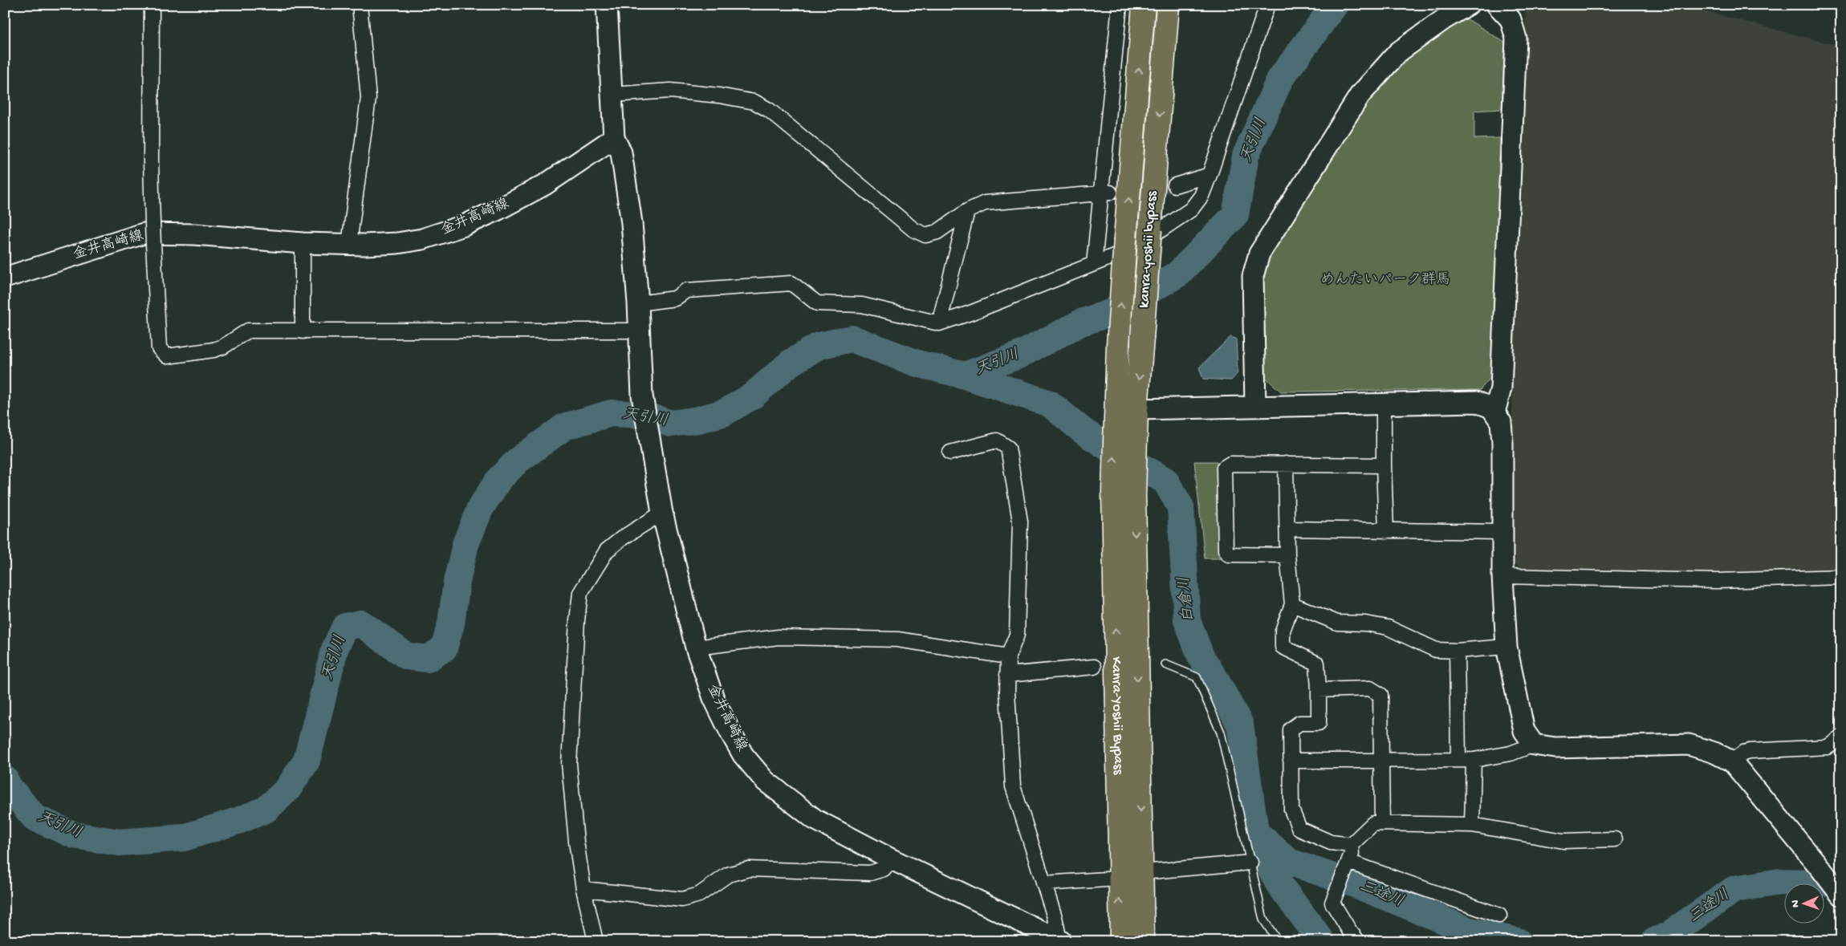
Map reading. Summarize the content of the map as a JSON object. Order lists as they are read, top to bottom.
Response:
{
  "streets": {
    "highway": ["kanra-yoshii bypass", "Kanra-Yoshii Bypass"],
    "street": ["金井高崎線"]
  },
  "crossings": [
    ["kanra-yoshii bypass", "Kanra-Yoshii Bypass"]
  ],
  "water": ["天引川", "白倉川", "三途川"],
  "parks": ["めんたいパーク群馬"],
  "north": "left"
}
